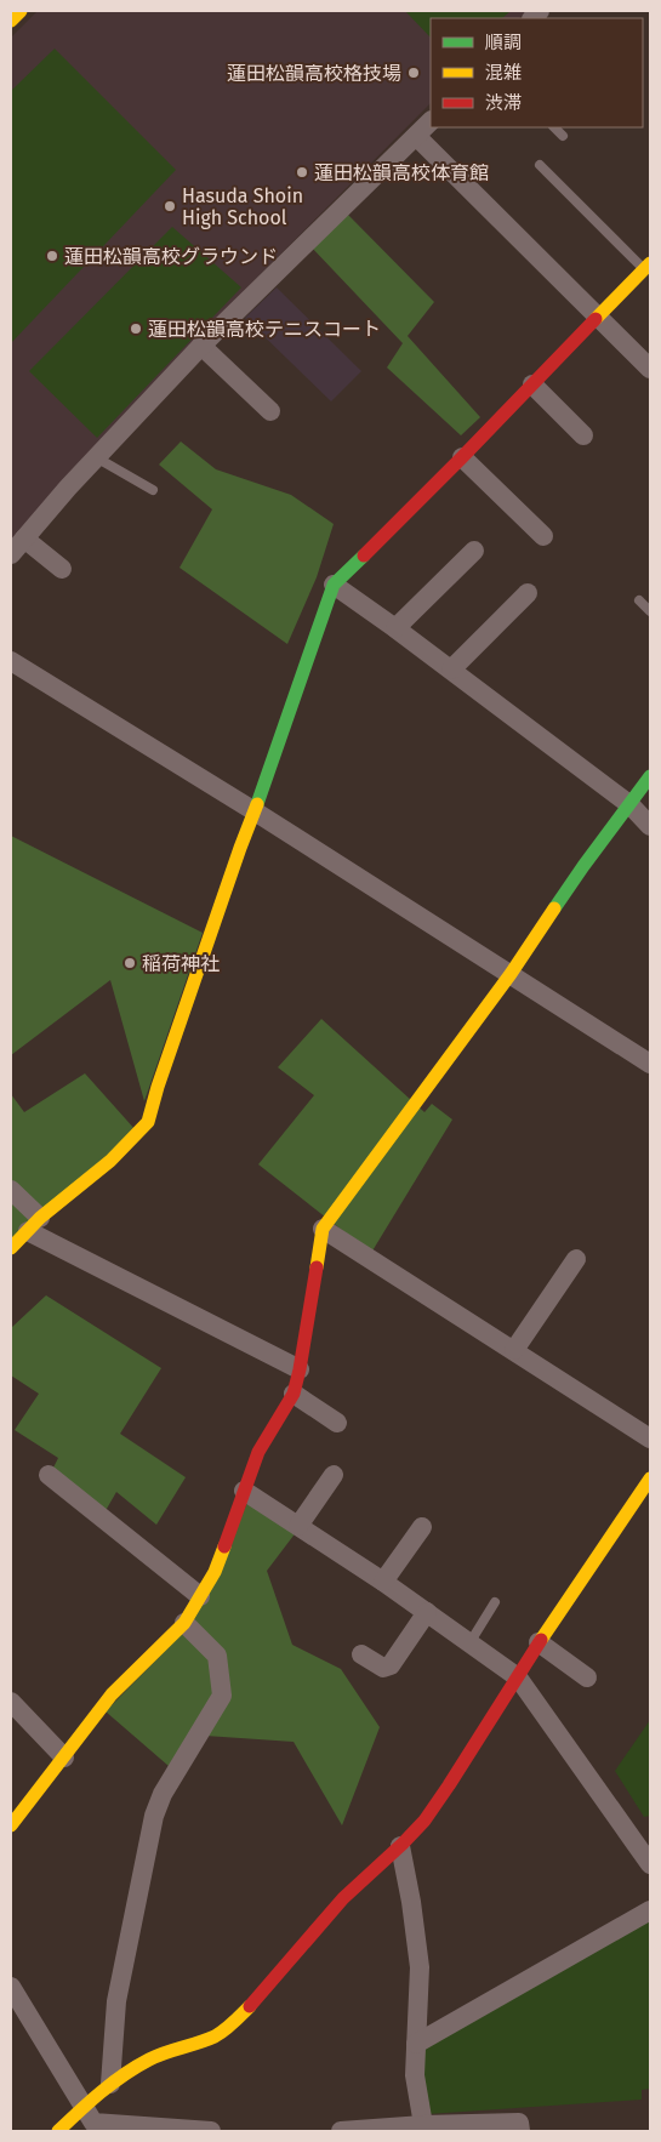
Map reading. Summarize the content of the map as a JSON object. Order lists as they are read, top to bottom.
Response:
{
  "places": [
    "蓮田松韻高校格技場",
    "蓮田松韻高校体育館",
    "Hasuda Shoin High School",
    "蓮田松韻高校グラウンド",
    "蓮田松韻高校テニスコート",
    "稲荷神社"
  ],
  "legend": ["順調", "混雑", "渋滞"]
}
